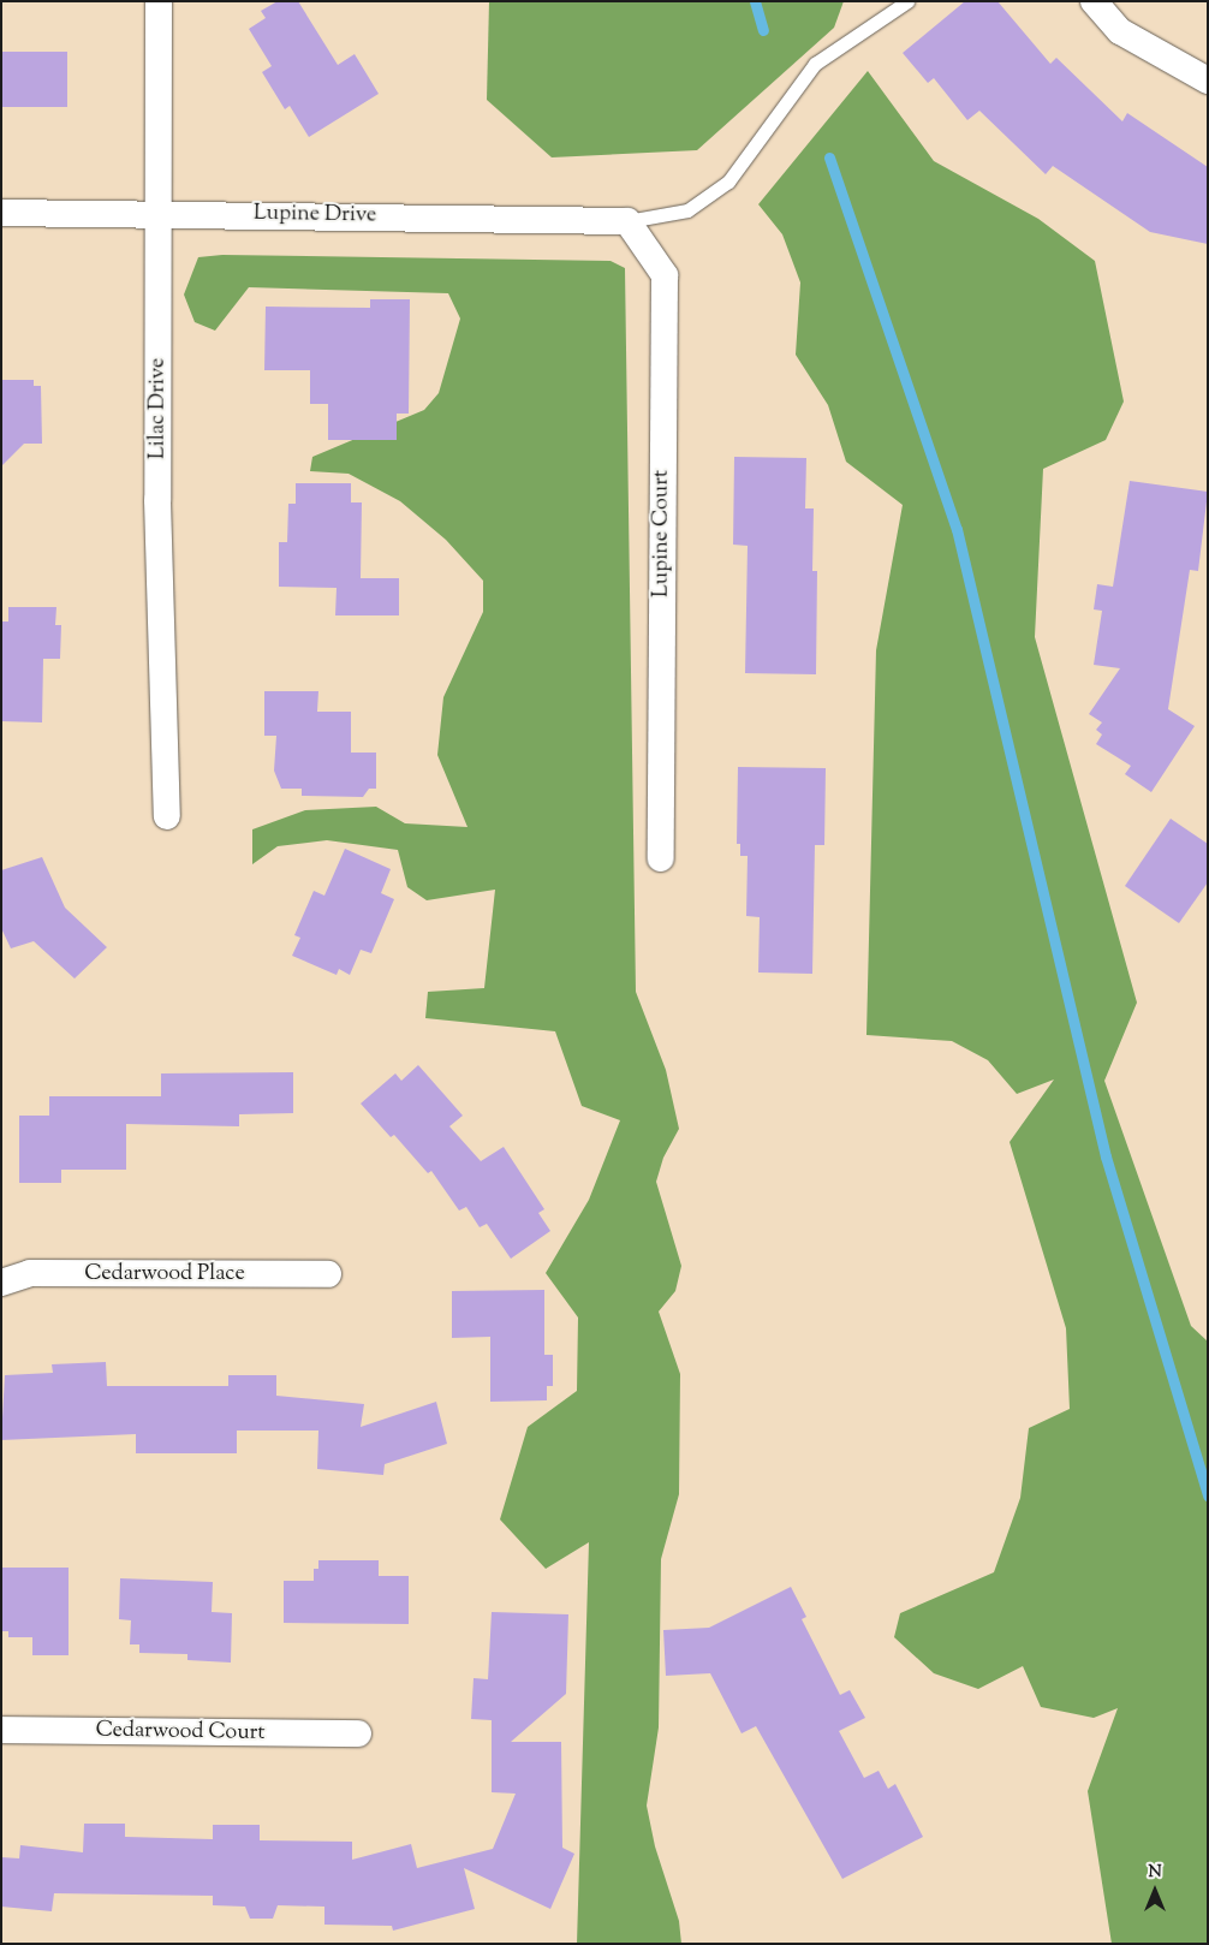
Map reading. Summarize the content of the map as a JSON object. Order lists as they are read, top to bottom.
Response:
{
  "streets": {
    "street": [
      "Lupine Drive",
      "Lilac Drive",
      "Lupine Court",
      "Cedarwood Place",
      "Cedarwood Court"
    ]
  },
  "crossings": [
    ["Lupine Drive", "Lilac Drive"],
    ["Lupine Drive", "Lupine Court"]
  ],
  "north": "top"
}
